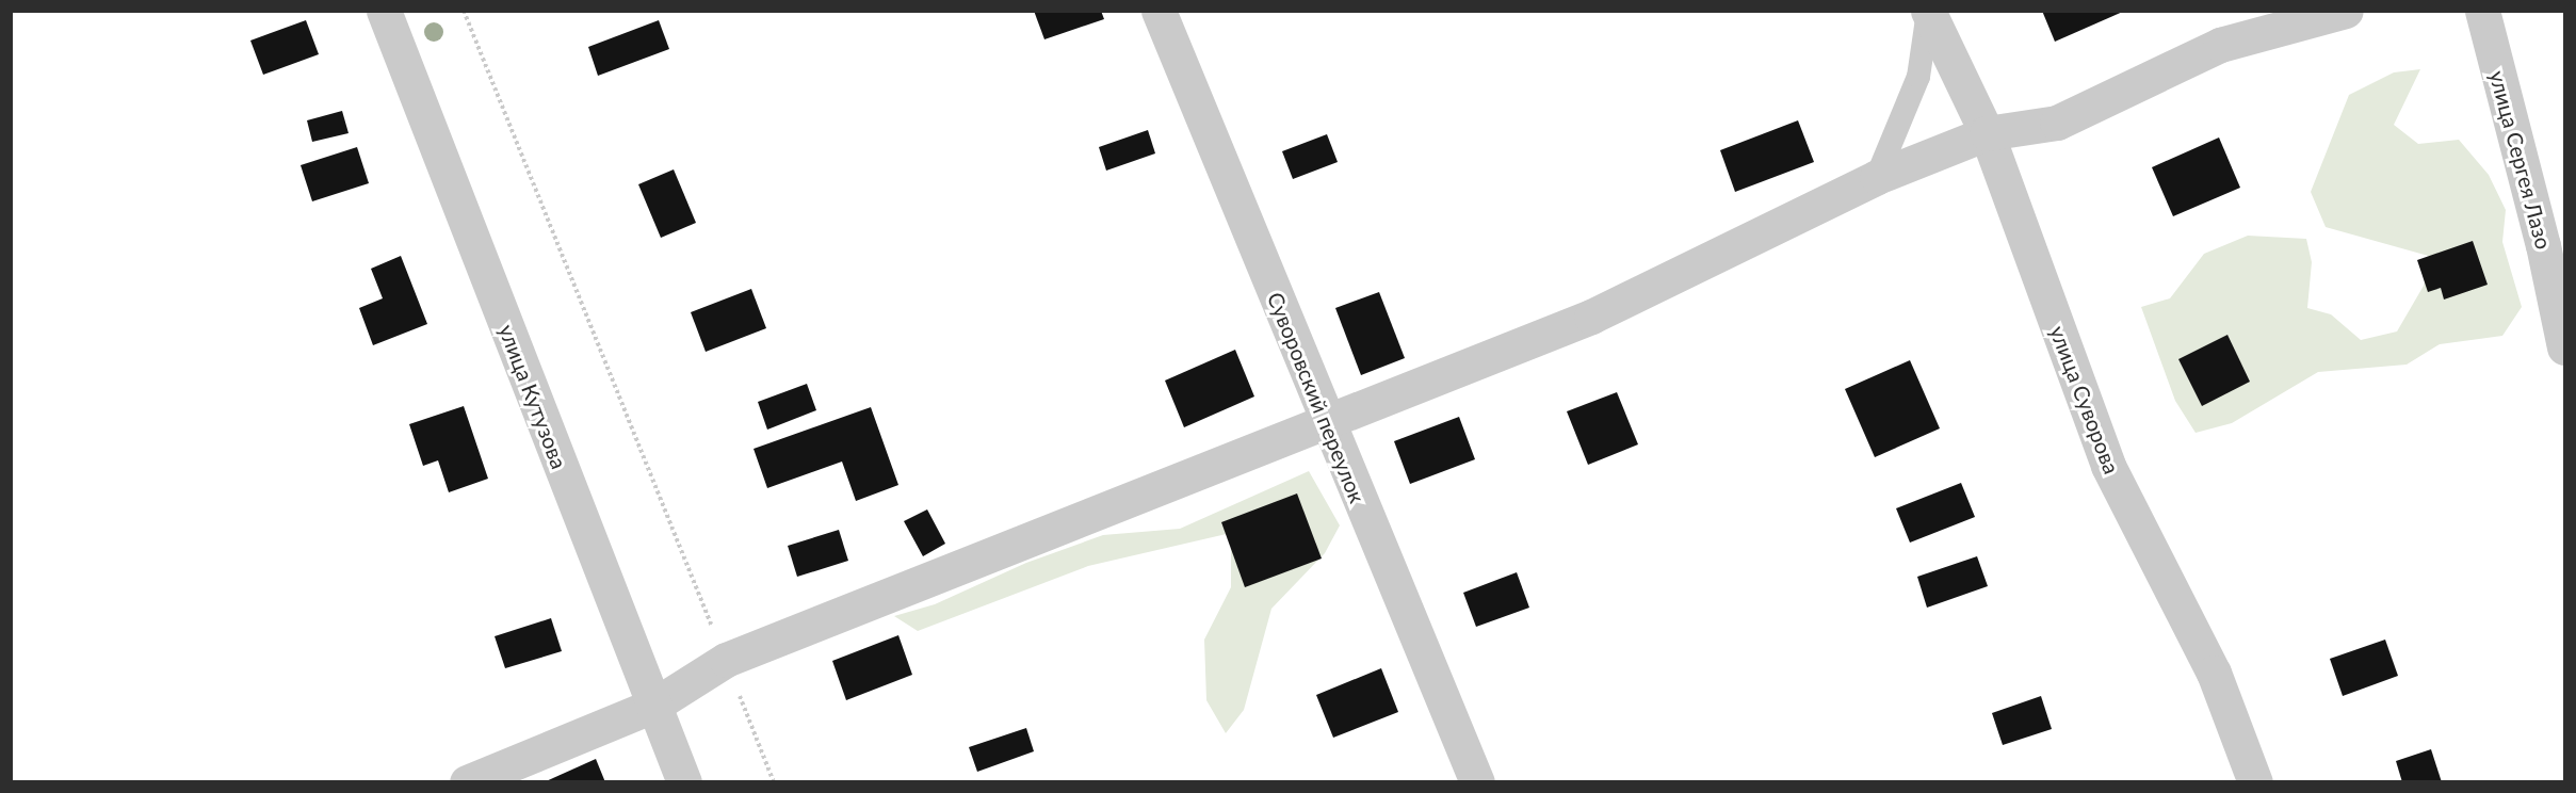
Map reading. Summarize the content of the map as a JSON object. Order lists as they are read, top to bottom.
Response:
{
  "streets": {
    "street": [
      "улица Сергея Лазо",
      "улица Кутузова",
      "Суворовский переулок",
      "улица Суворова"
    ]
  }
}
